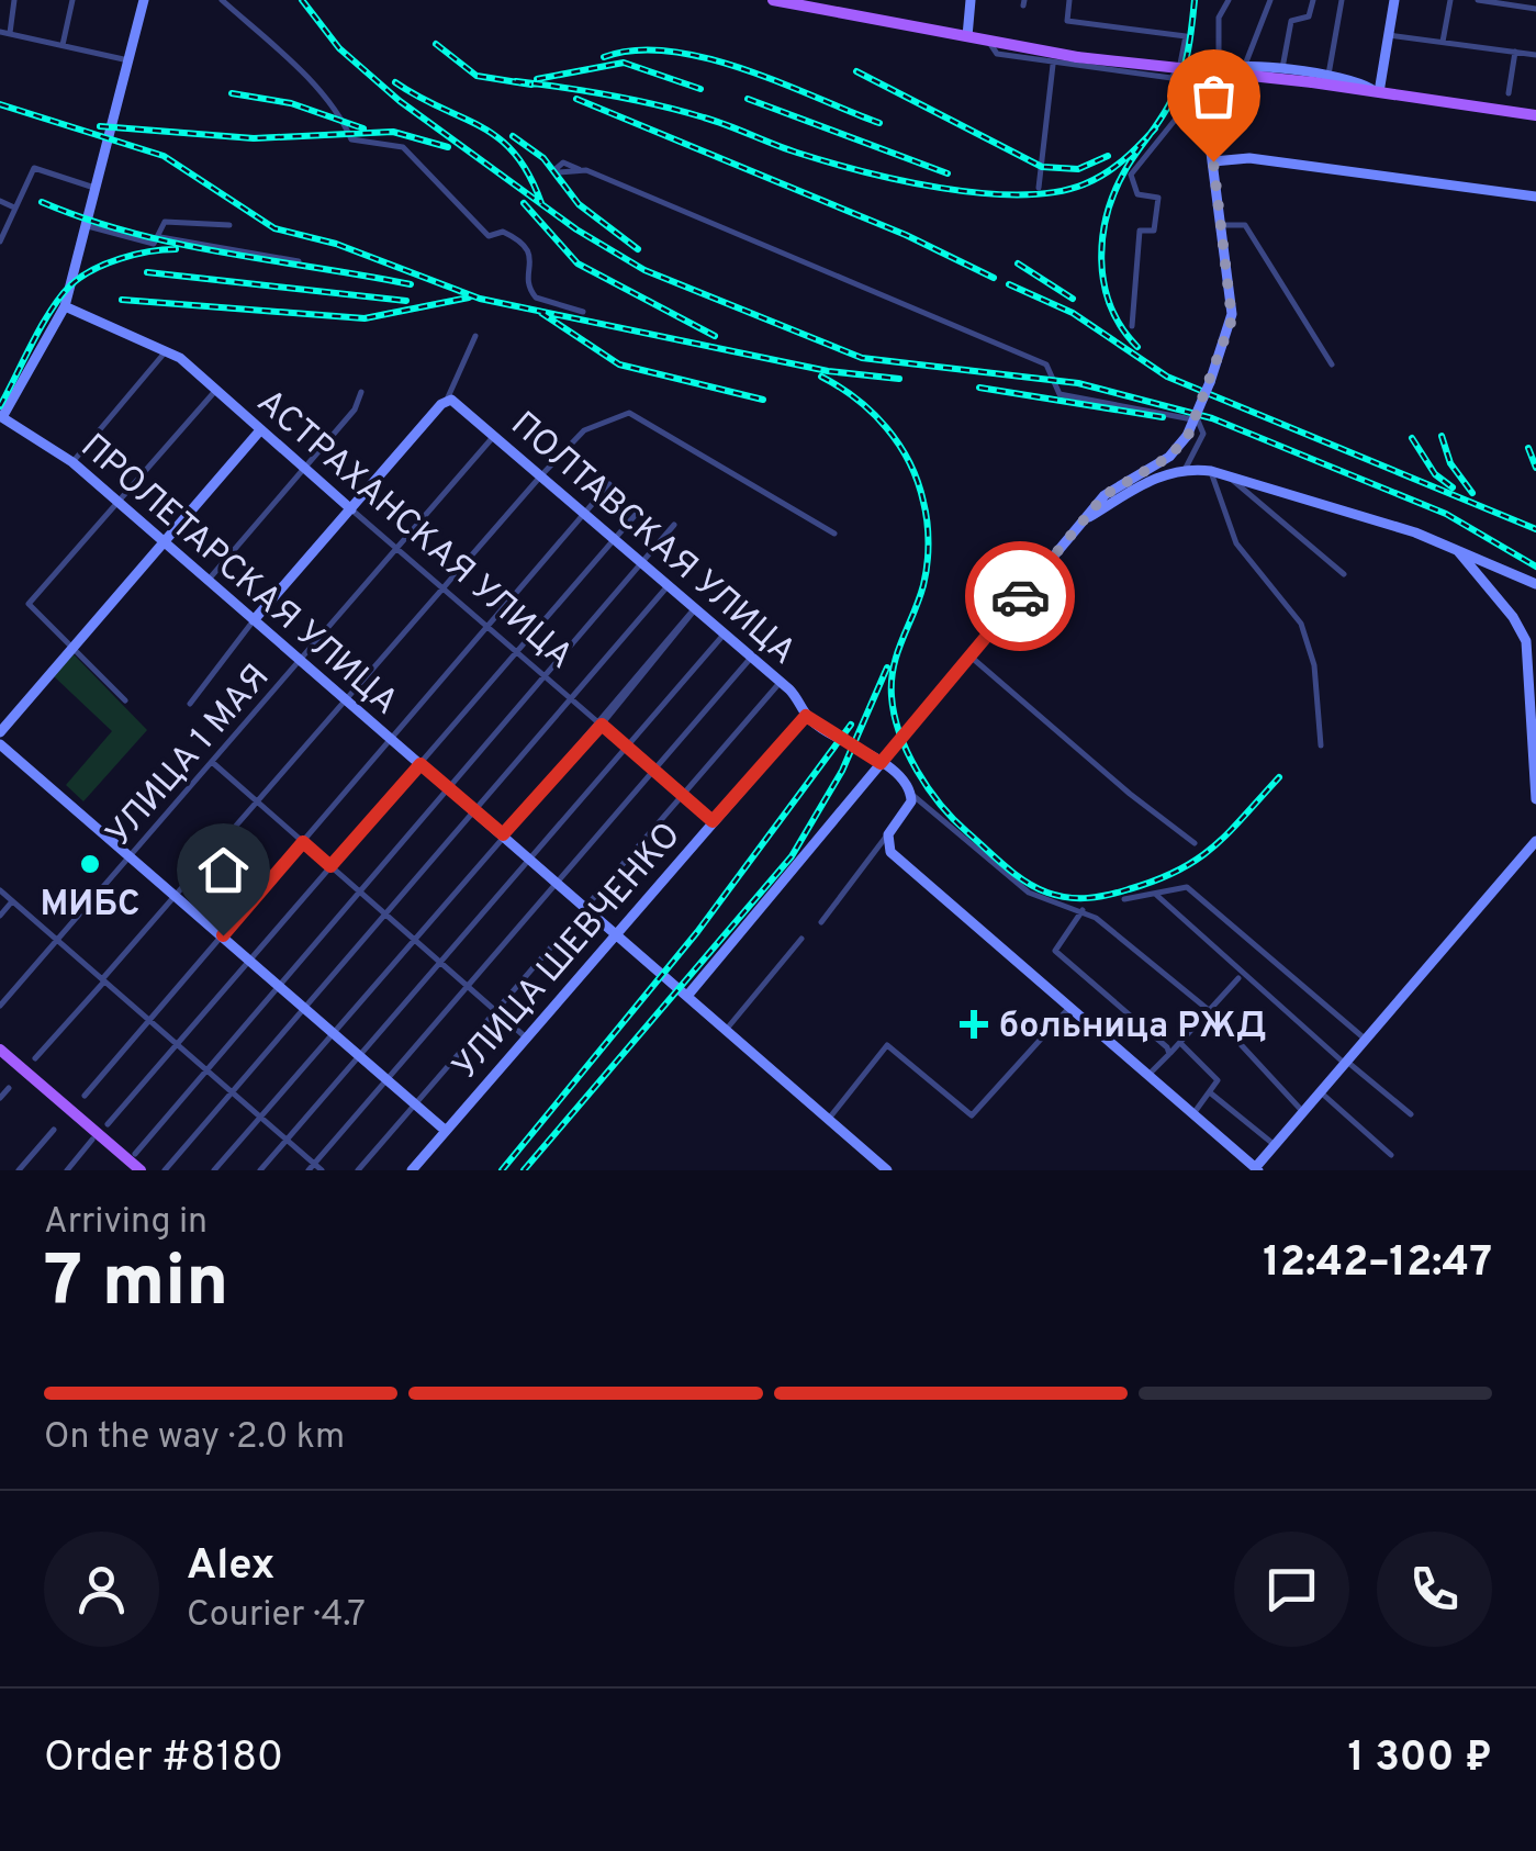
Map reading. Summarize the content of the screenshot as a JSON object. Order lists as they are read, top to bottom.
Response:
{
  "streets": {
    "main road": [
      "АСТРАХАНСКАЯ УЛИЦА",
      "ПОЛТАВСКАЯ УЛИЦА",
      "ПРОЛЕТАРСКАЯ УЛИЦА",
      "УЛИЦА ШЕВЧЕНКО"
    ],
    "street": ["УЛИЦА 1 МАЯ"]
  },
  "crossings": [
    ["АСТРАХАНСКАЯ УЛИЦА", "УЛИЦА 1 МАЯ"],
    ["АСТРАХАНСКАЯ УЛИЦА", "УЛИЦА ШЕВЧЕНКО"],
    ["ПОЛТАВСКАЯ УЛИЦА", "УЛИЦА 1 МАЯ"],
    ["ПОЛТАВСКАЯ УЛИЦА", "УЛИЦА ШЕВЧЕНКО"],
    ["ПРОЛЕТАРСКАЯ УЛИЦА", "УЛИЦА 1 МАЯ"],
    ["ПРОЛЕТАРСКАЯ УЛИЦА", "УЛИЦА ШЕВЧЕНКО"]
  ],
  "places": {
    "other": ["МИБС"],
    "health": ["больница РЖД"]
  },
  "page": {
    "heading": ["7 min", "Arriving in", "12:42–12:47"],
    "panel": [
      "Alex",
      "Courier · 4.7",
      "Order #8180",
      "1 300 ₽"
    ],
    "bar": "On the way · 2.0 km"
  }
}
